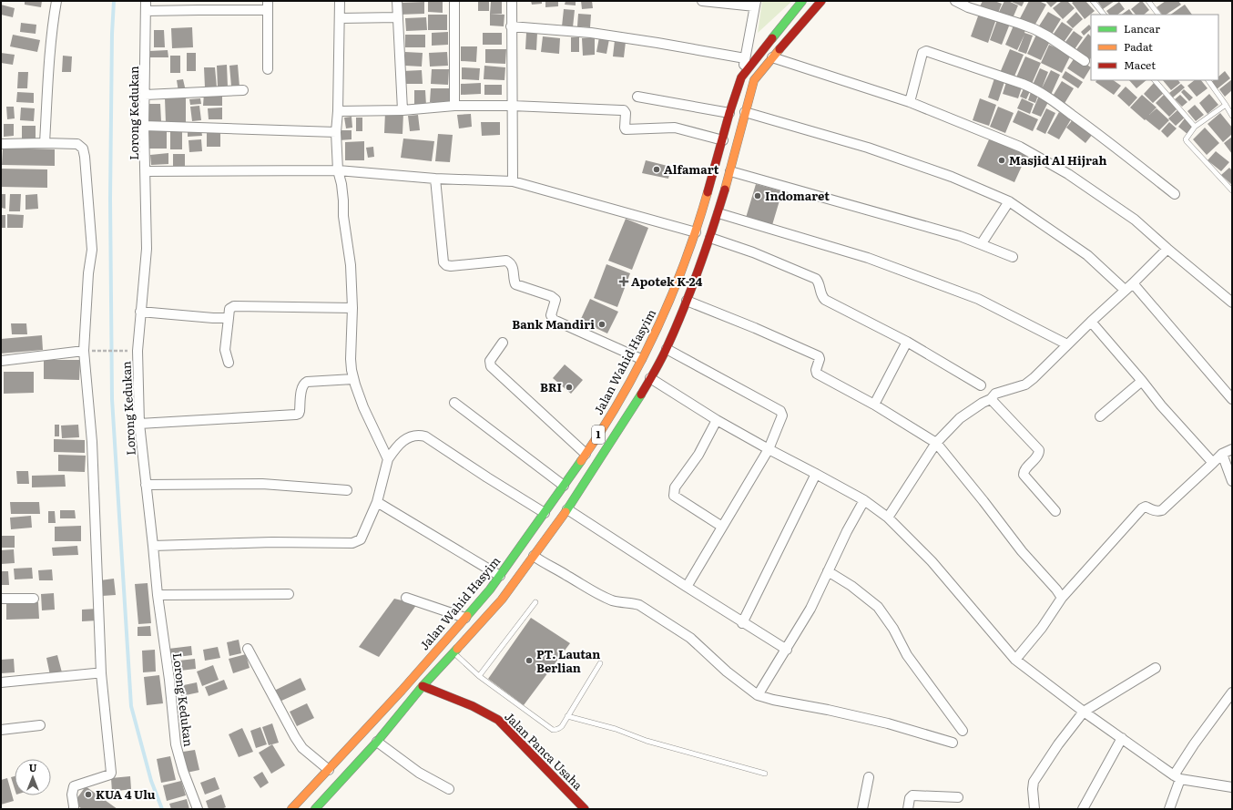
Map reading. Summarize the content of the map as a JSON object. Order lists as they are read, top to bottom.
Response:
{
  "streets": {
    "main road": ["Jalan Wahid Hasyim", "1", "Jalan Panca Usaha"],
    "street": ["Lorong Kedukan"]
  },
  "crossings": [
    ["1", "Jalan Panca Usaha"]
  ],
  "places": {
    "other": [
      "Masjid Al Hijrah",
      "Alfamart",
      "Indomaret",
      "Bank Mandiri",
      "BRI",
      "PT. Lautan Berlian",
      "KUA 4 Ulu"
    ],
    "health": ["Apotek K-24"]
  },
  "legend": ["Lancar", "Padat", "Macet"],
  "north": "top"
}
